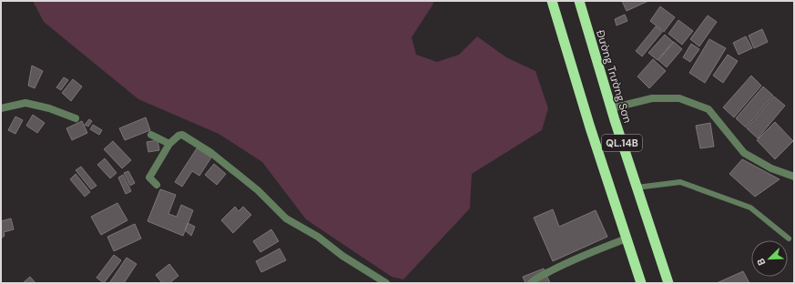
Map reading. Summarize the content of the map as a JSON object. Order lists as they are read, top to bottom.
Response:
{
  "streets": {
    "highway": ["Đường Trường Sơn", "QL.14B"]
  },
  "north": "bottom left"
}
